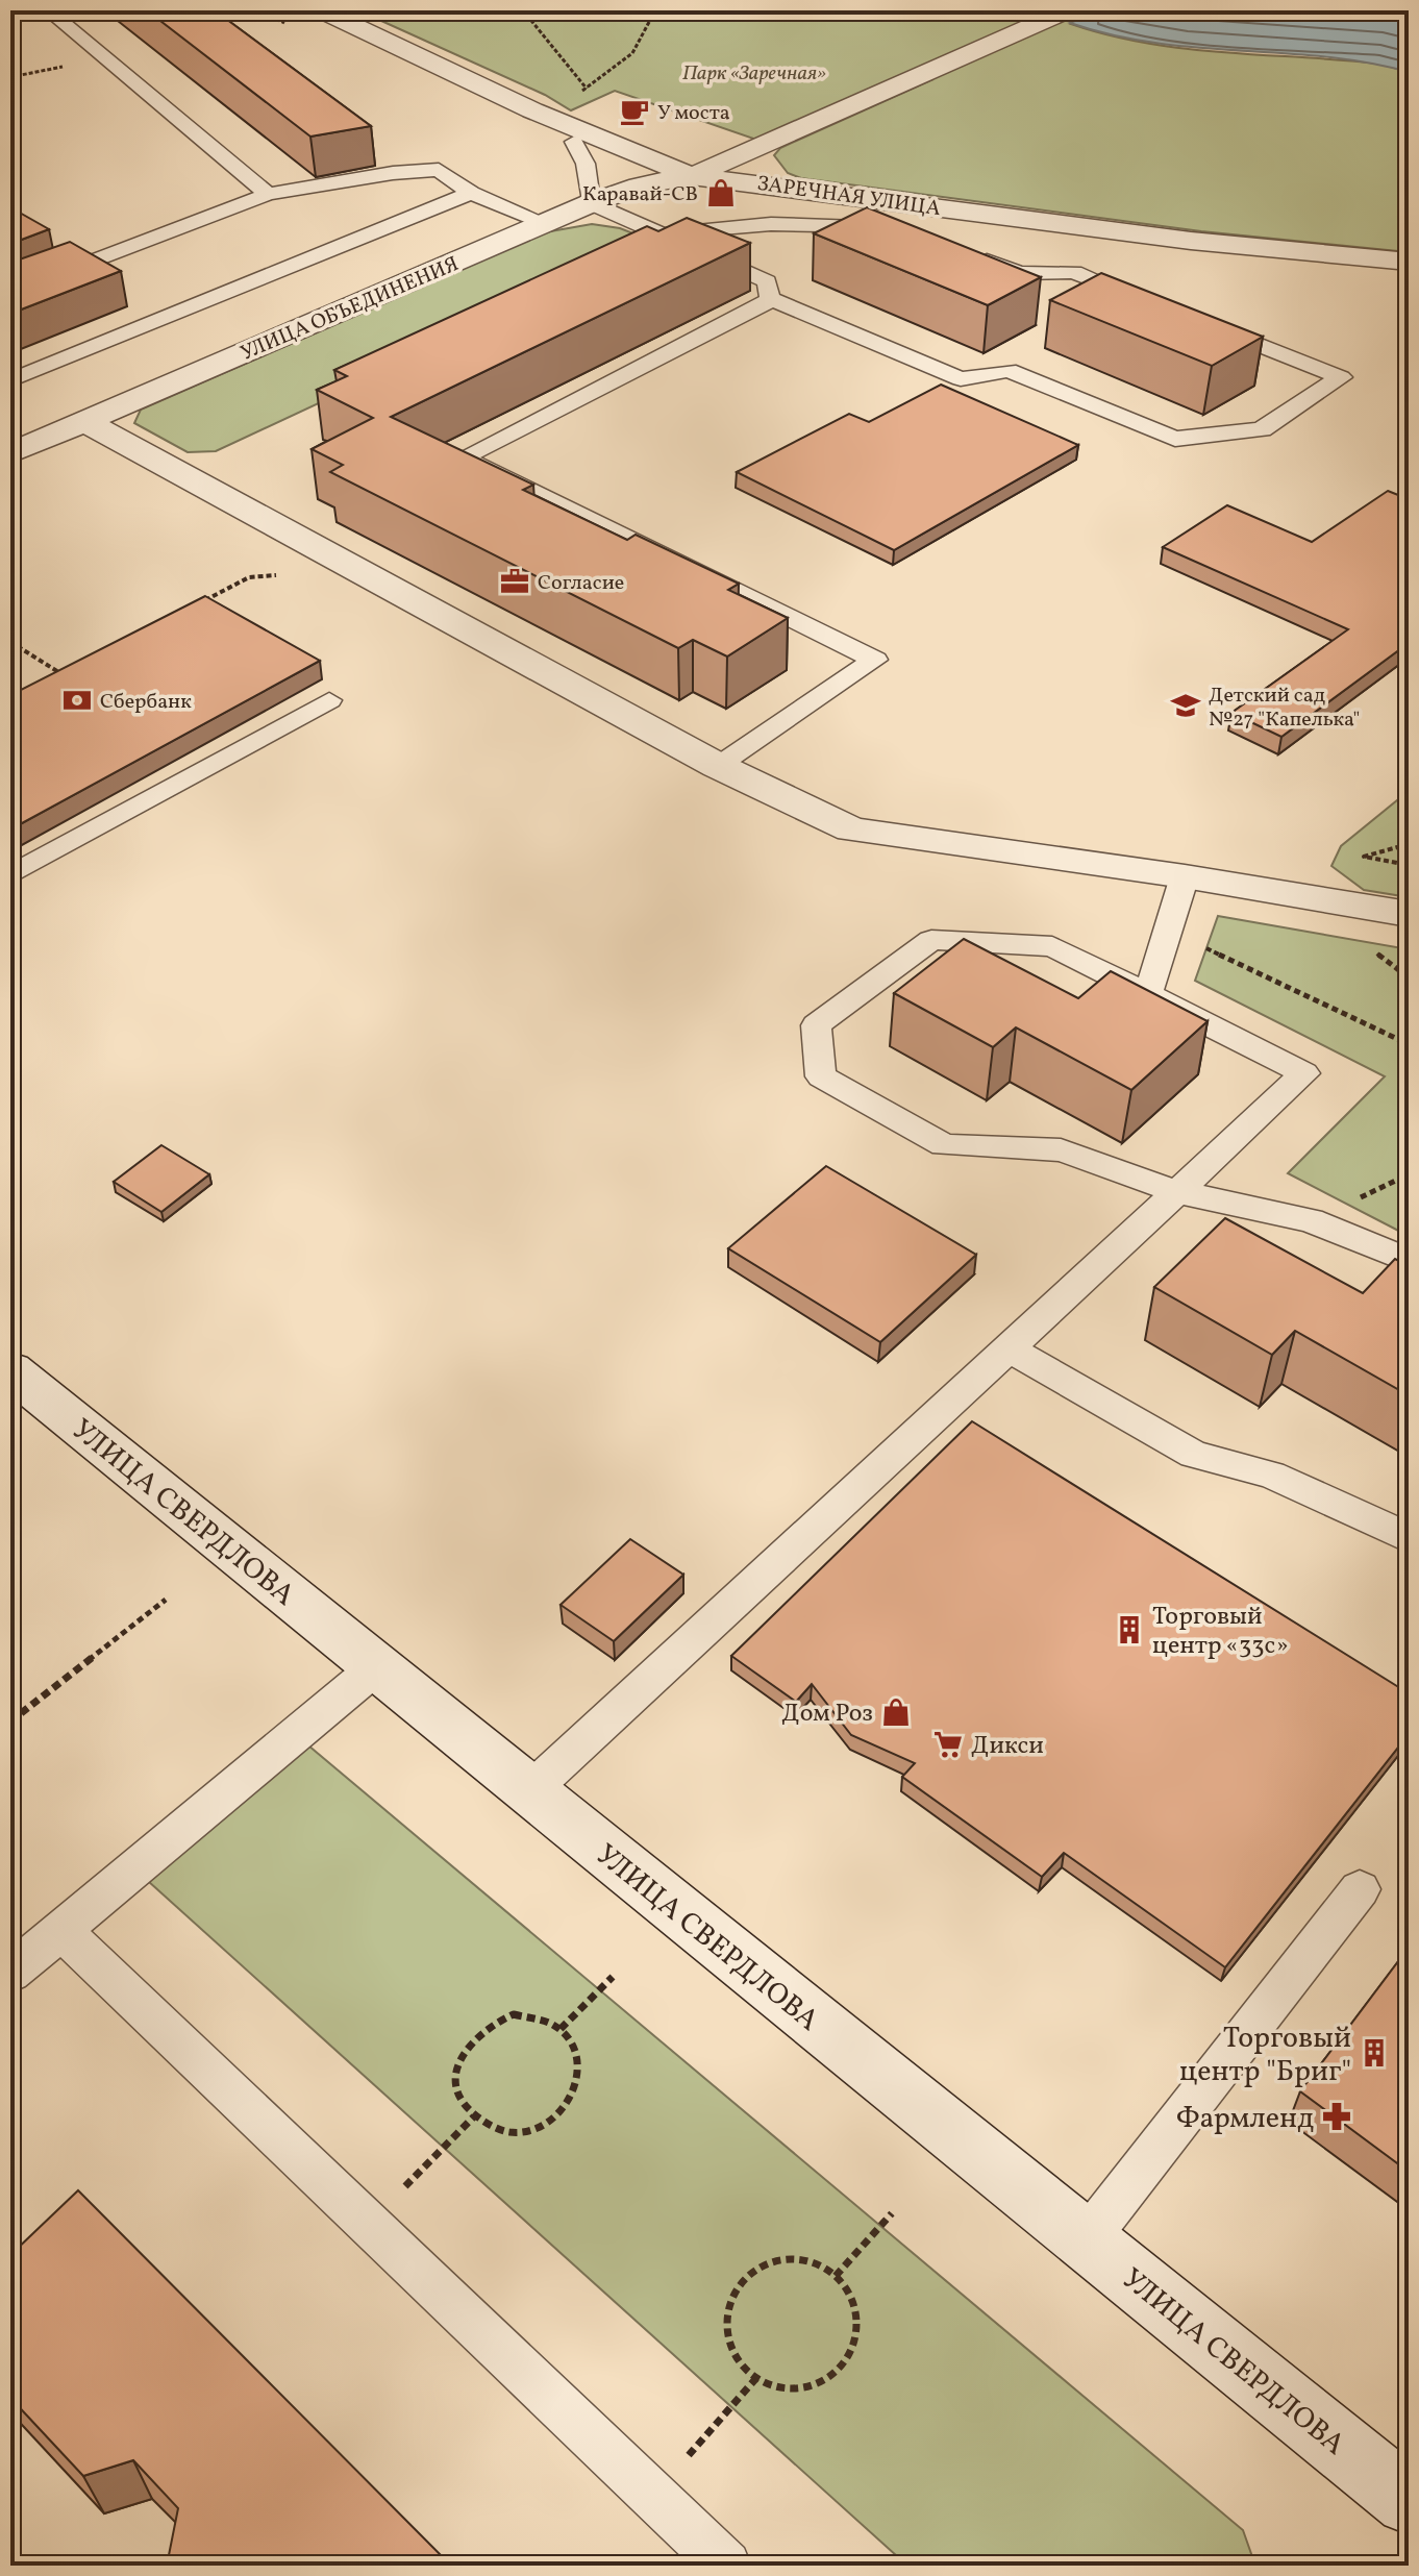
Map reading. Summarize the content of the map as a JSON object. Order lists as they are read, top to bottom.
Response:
{
  "streets": {
    "street": ["ЗАРЕЧНАЯ УЛИЦА", "УЛИЦА ОБЪЕДИНЕНИЯ", "УЛИЦА СВЕРДЛОВА"]
  },
  "crossings": [
    ["ЗАРЕЧНАЯ УЛИЦА", "УЛИЦА ОБЪЕДИНЕНИЯ"]
  ],
  "parks": ["Парк «Заречная»"],
  "places": {
    "cafe": ["У моста"],
    "shop": ["Каравай-СВ", "Дом Роз"],
    "office": ["Согласие"],
    "bank": ["Сбербанк"],
    "school or university": ["Детский сад №27 \"Капелька\""],
    "building": ["Торговый центр «33с»", "Торговый центр \"Бриг\""],
    "supermarket": ["Дикси"],
    "pharmacy": ["Фармленд"]
  }
}
